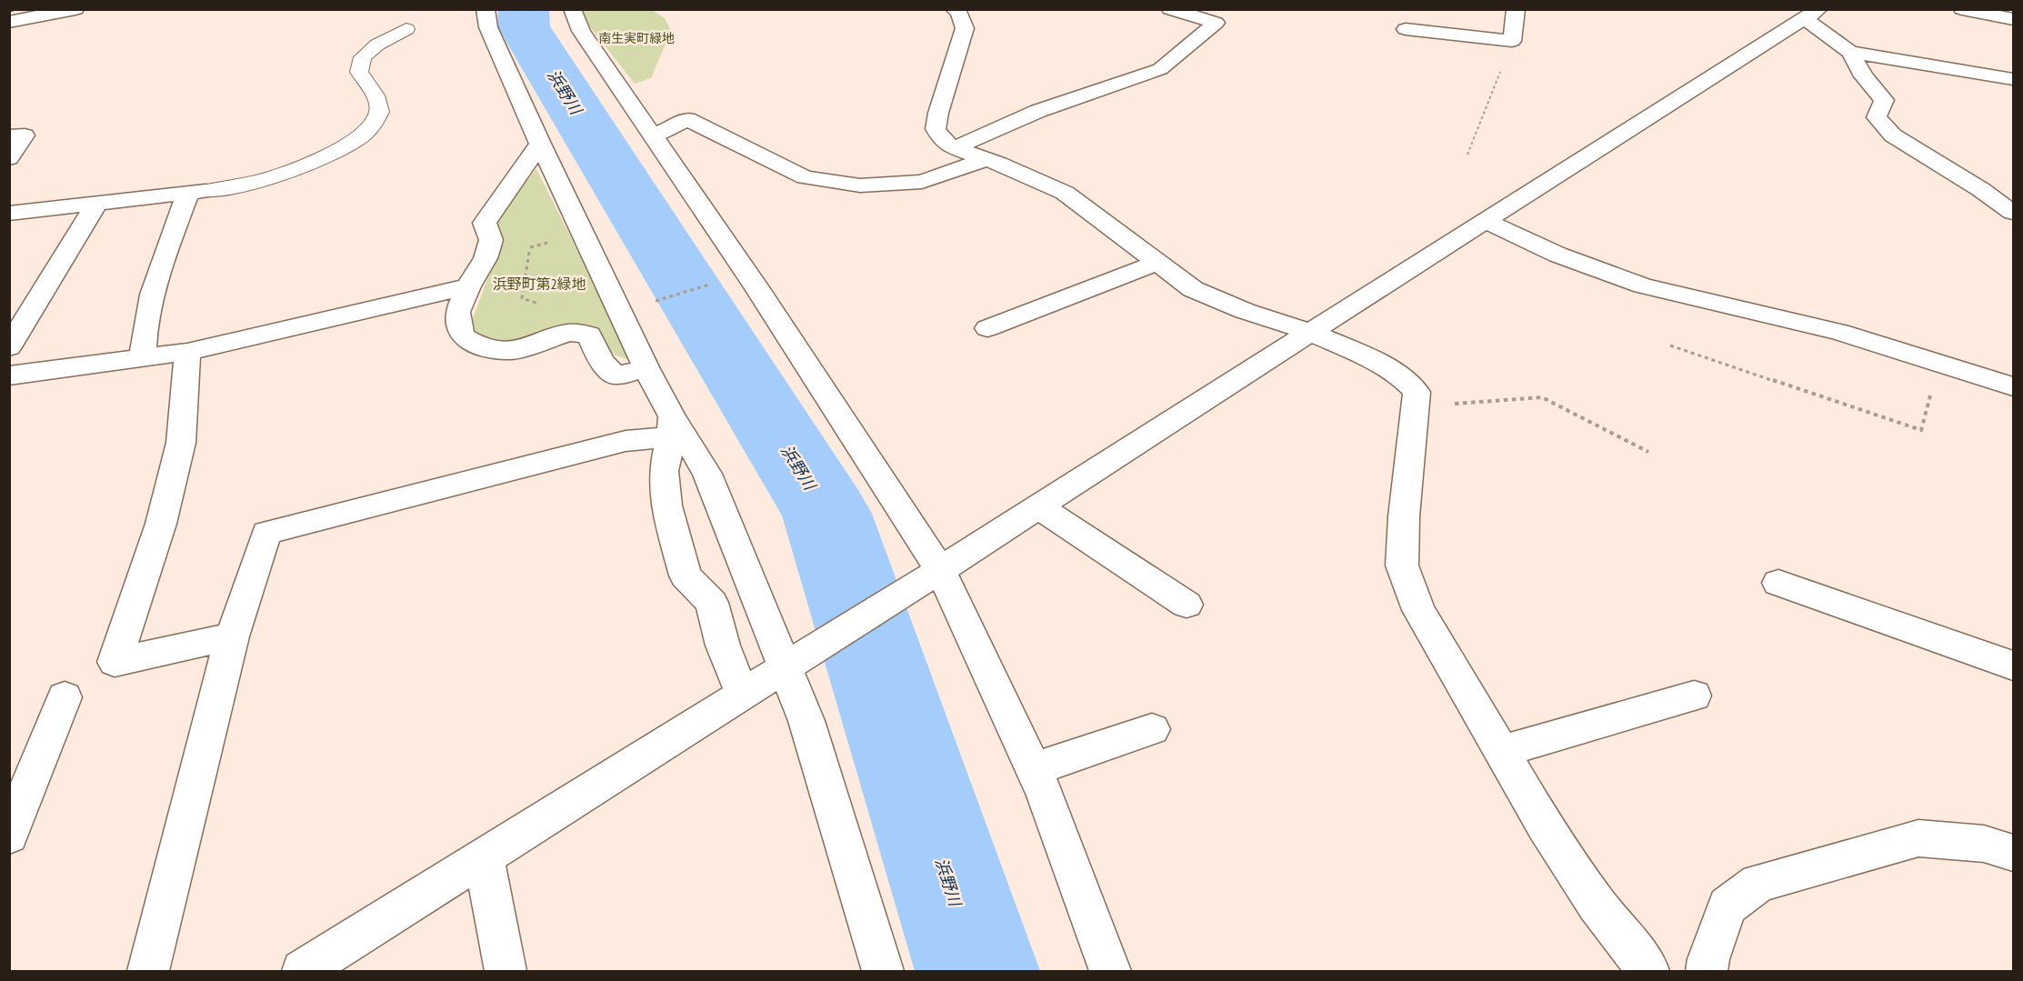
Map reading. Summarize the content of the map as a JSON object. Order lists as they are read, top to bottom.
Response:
{
  "water": ["浜野川"],
  "parks": ["南生実町緑地", "浜野町第2緑地"]
}
